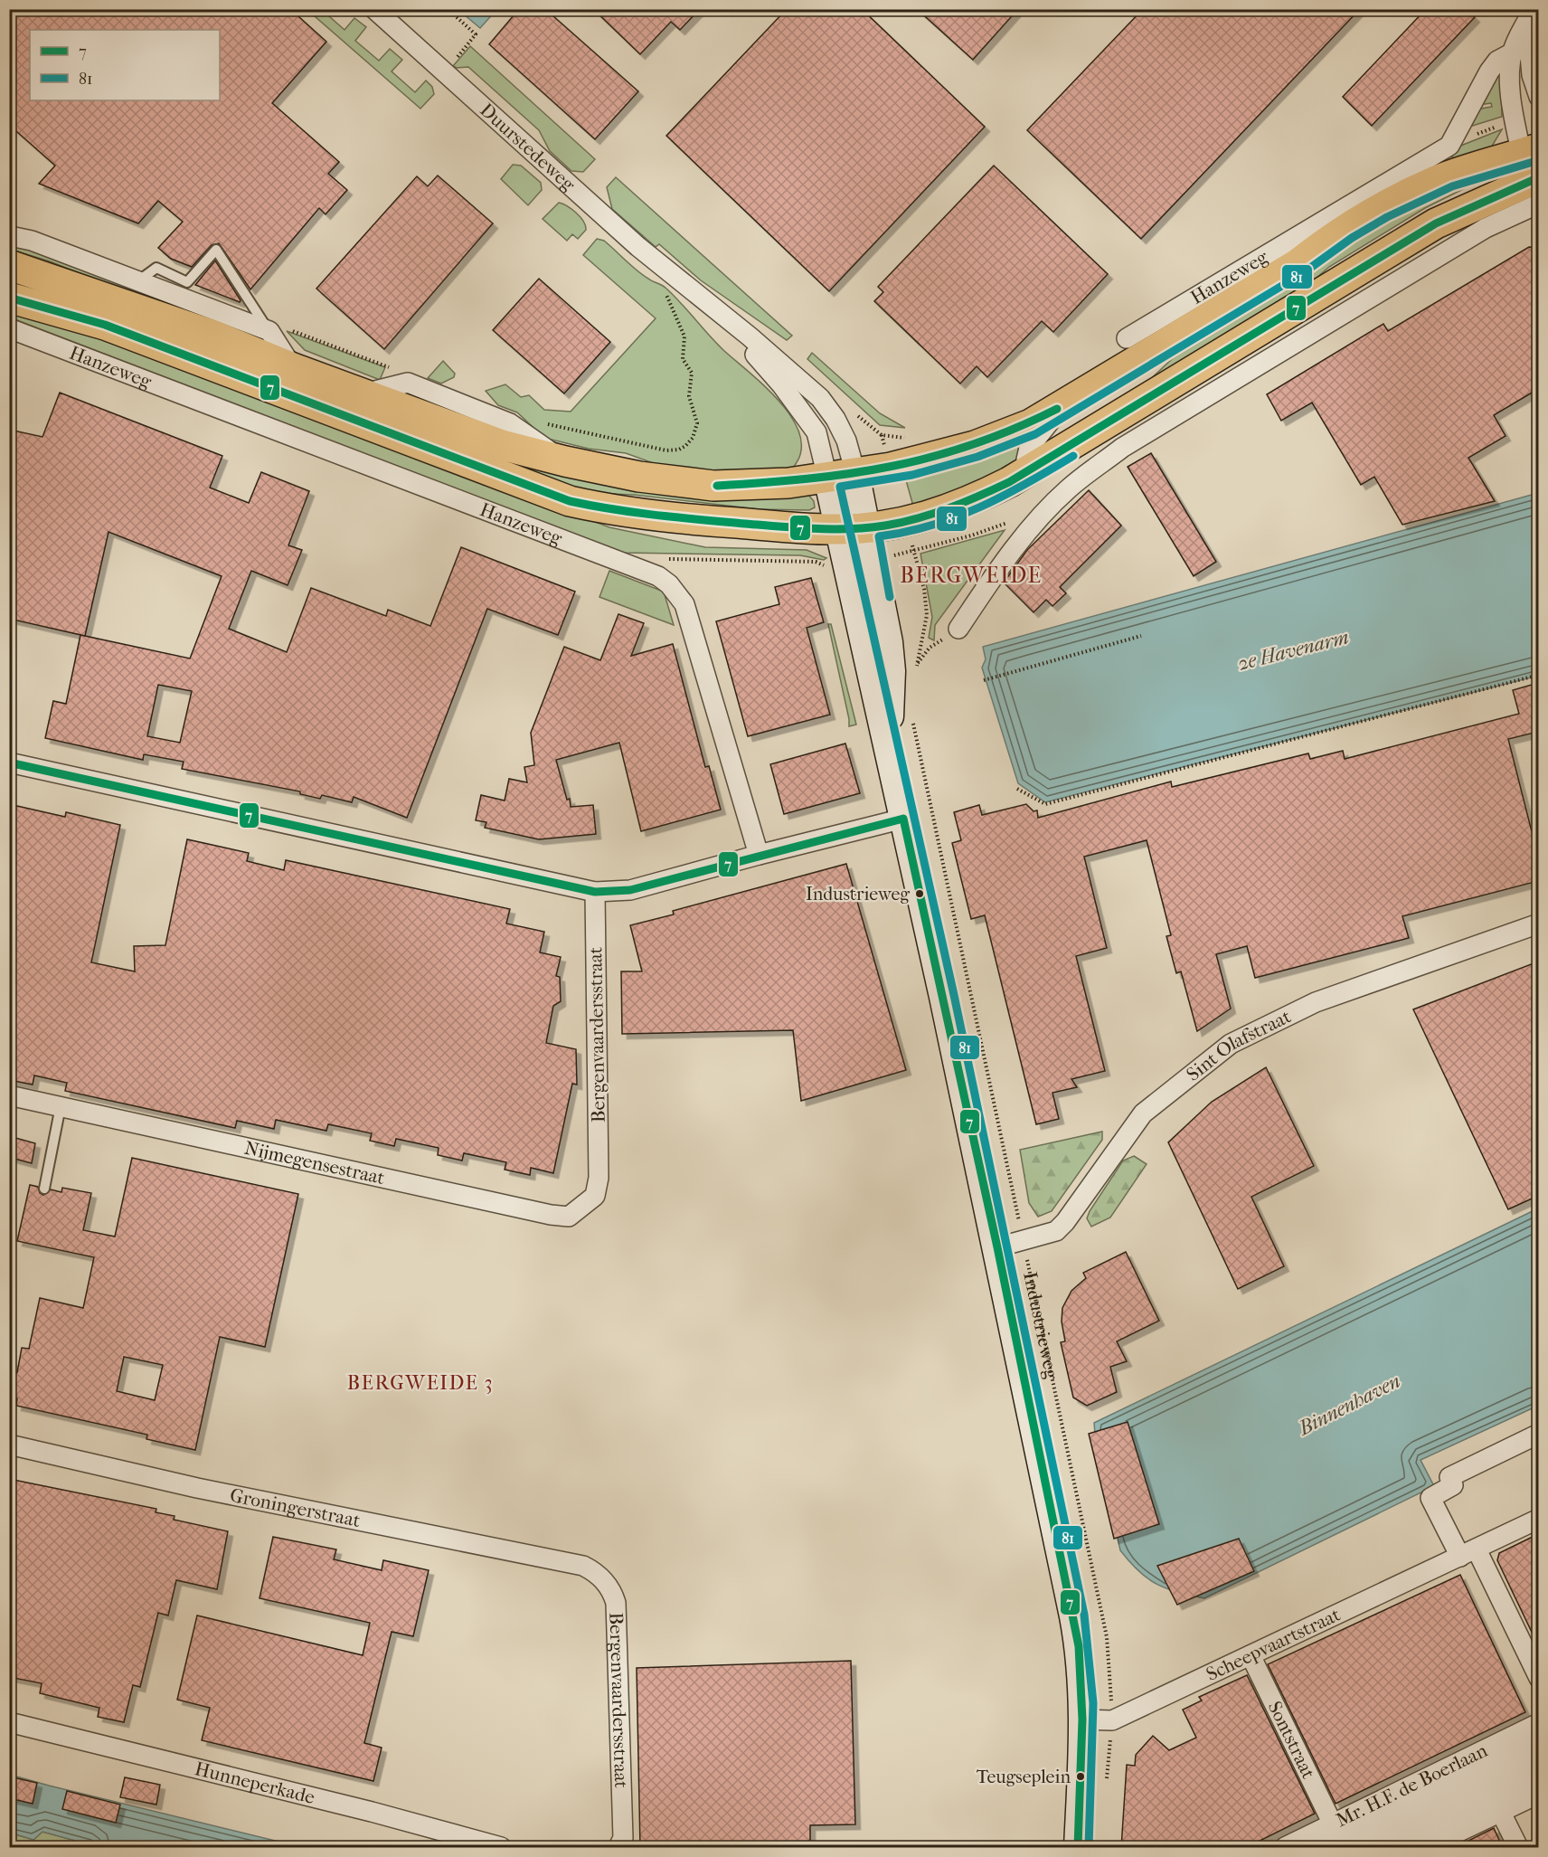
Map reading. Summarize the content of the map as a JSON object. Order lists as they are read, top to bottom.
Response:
{
  "streets": {
    "main road": ["Hanzeweg"],
    "street": [
      "Duurstedeweg",
      "Bergenvaardersstraat",
      "Sint Olafstraat",
      "Nijmegensestraat",
      "Industrieweg",
      "Groningerstraat",
      "Scheepvaartstraat",
      "Sontstraat",
      "Hunneperkade",
      "Mr. H.F. de Boerlaan"
    ]
  },
  "crossings": [
    ["Duurstedeweg", "Hanzeweg"],
    ["Duurstedeweg", "Industrieweg"],
    ["Hanzeweg", "Industrieweg"],
    ["Bergenvaardersstraat", "Nijmegensestraat"],
    ["Bergenvaardersstraat", "Groningerstraat"],
    ["Sint Olafstraat", "Industrieweg"],
    ["Industrieweg", "Scheepvaartstraat"],
    ["Scheepvaartstraat", "Sontstraat"],
    ["Sontstraat", "Mr. H.F. de Boerlaan"]
  ],
  "districts": ["BERGWEIDE", "BERGWEIDE 3"],
  "water": ["2e Havenarm", "Binnenhaven"],
  "places": ["Industrieweg", "Teugseplein"],
  "lines": ["transit line 81", "transit line 7"],
  "legend": ["7", "81"]
}
